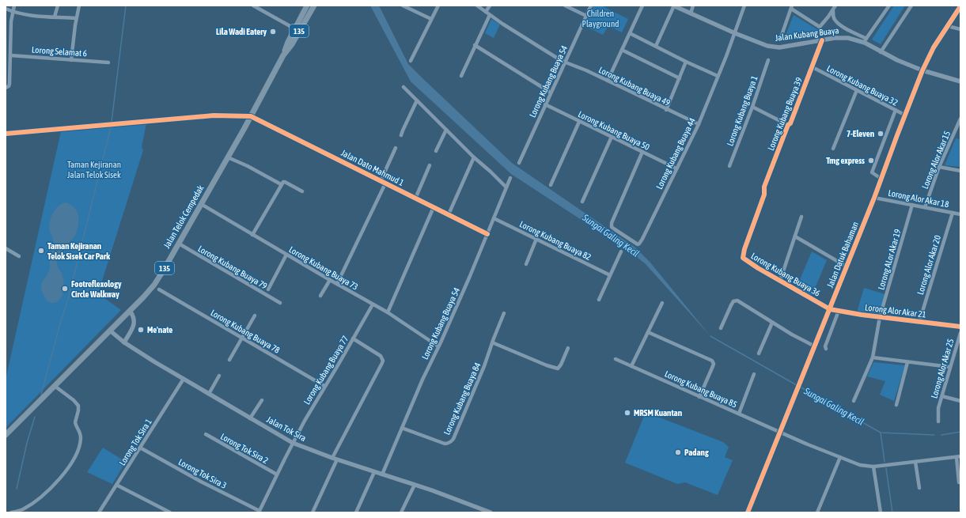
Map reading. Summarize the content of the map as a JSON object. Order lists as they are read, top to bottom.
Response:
{
  "streets": {
    "main road": ["135", "Jalan Telok Cempedak"],
    "street": [
      "Jalan Kubang Buaya",
      "Lorong Selamat 6",
      "Lorong Kubang Buaya 54",
      "Lorong Kubang Buaya 32",
      "Lorong Kubang Buaya 49",
      "Lorong Kubang Buaya 1",
      "Lorong Kubang Buaya 39",
      "Lorong Kubang Buaya 50",
      "Lorong Kubang Buaya 44",
      "Lorong Alor Akar 15",
      "Jalan Dato Mahmud 1",
      "Lorong Alor Akar 18",
      "Lorong Kubang Buaya 82",
      "Jalan Datuk Bahaman",
      "Lorong ALor Akar 19",
      "Lorong Alor Akar 20",
      "Lorong Kubang Buaya 79",
      "Lorong Kubang Buaya 73",
      "Lorong Kubang Buaya 36",
      "Lorong Alor Akar 21",
      "Lorong Kubang Buaya 78",
      "Lorong Alor Akar 25",
      "Lorong Kubang Buaya 77",
      "Lorong Kubang Buaya 85",
      "Lorong Kubang Buaya 84",
      "Jalan Tok Sira",
      "Lorong Tok Sira 1",
      "Lorong Tok Sira 2",
      "Lorong Tok Sira 3"
    ]
  },
  "crossings": [
    ["Jalan Kubang Buaya", "Lorong Kubang Buaya 39"],
    ["Jalan Kubang Buaya", "Lorong Kubang Buaya 44"],
    ["Jalan Kubang Buaya", "Jalan Datuk Bahaman"],
    ["Lorong Kubang Buaya 54", "Lorong Kubang Buaya 49"],
    ["Lorong Kubang Buaya 54", "Lorong Kubang Buaya 50"],
    ["Lorong Kubang Buaya 54", "Jalan Dato Mahmud 1"],
    ["Lorong Kubang Buaya 54", "Lorong Kubang Buaya 82"],
    ["Lorong Kubang Buaya 54", "Lorong Kubang Buaya 73"],
    ["Lorong Kubang Buaya 54", "Lorong Kubang Buaya 84"],
    ["Lorong Kubang Buaya 54", "Jalan Tok Sira"],
    ["Lorong Kubang Buaya 32", "Lorong Kubang Buaya 39"],
    ["Lorong Kubang Buaya 32", "Jalan Datuk Bahaman"],
    ["Lorong Kubang Buaya 49", "Lorong Kubang Buaya 44"],
    ["Lorong Kubang Buaya 39", "Lorong Kubang Buaya 36"],
    ["Lorong Kubang Buaya 50", "Lorong Kubang Buaya 44"],
    ["Lorong Alor Akar 15", "Lorong Alor Akar 18"],
    ["Jalan Dato Mahmud 1", "Jalan Telok Cempedak"],
    ["Lorong Alor Akar 18", "Jalan Datuk Bahaman"],
    ["Lorong Alor Akar 18", "Lorong ALor Akar 19"],
    ["Lorong Alor Akar 18", "Lorong Alor Akar 20"],
    ["Jalan Telok Cempedak", "Lorong Kubang Buaya 79"],
    ["Jalan Telok Cempedak", "Lorong Kubang Buaya 73"],
    ["Jalan Telok Cempedak", "Jalan Tok Sira"],
    ["Jalan Datuk Bahaman", "Lorong Kubang Buaya 36"],
    ["Jalan Datuk Bahaman", "Lorong Alor Akar 21"],
    ["Jalan Datuk Bahaman", "Lorong Kubang Buaya 85"],
    ["Lorong ALor Akar 19", "Lorong Alor Akar 21"],
    ["Lorong Alor Akar 20", "Lorong Alor Akar 21"],
    ["Lorong Kubang Buaya 73", "Lorong Kubang Buaya 77"],
    ["Lorong Kubang Buaya 36", "Lorong Alor Akar 21"],
    ["Lorong Kubang Buaya 78", "Lorong Kubang Buaya 77"],
    ["Lorong Kubang Buaya 77", "Jalan Tok Sira"],
    ["Lorong Kubang Buaya 77", "Lorong Tok Sira 2"],
    ["Lorong Kubang Buaya 77", "Lorong Tok Sira 3"],
    ["Jalan Tok Sira", "Lorong Tok Sira 1"],
    ["Lorong Tok Sira 1", "Lorong Tok Sira 3"]
  ],
  "water": ["Sungai Galing Kecil"],
  "parks": ["Children Playground", "Taman Kejiranan Jalan Telok Sisek"],
  "places": [
    "Lila Wadi Eatery",
    "7-Eleven",
    "Tmg express",
    "Taman Kejiranan Telok Sisek Car Park",
    "Footreflexology Circle Walkway",
    "Me'nate",
    "MRSM Kuantan",
    "Padang"
  ]
}
